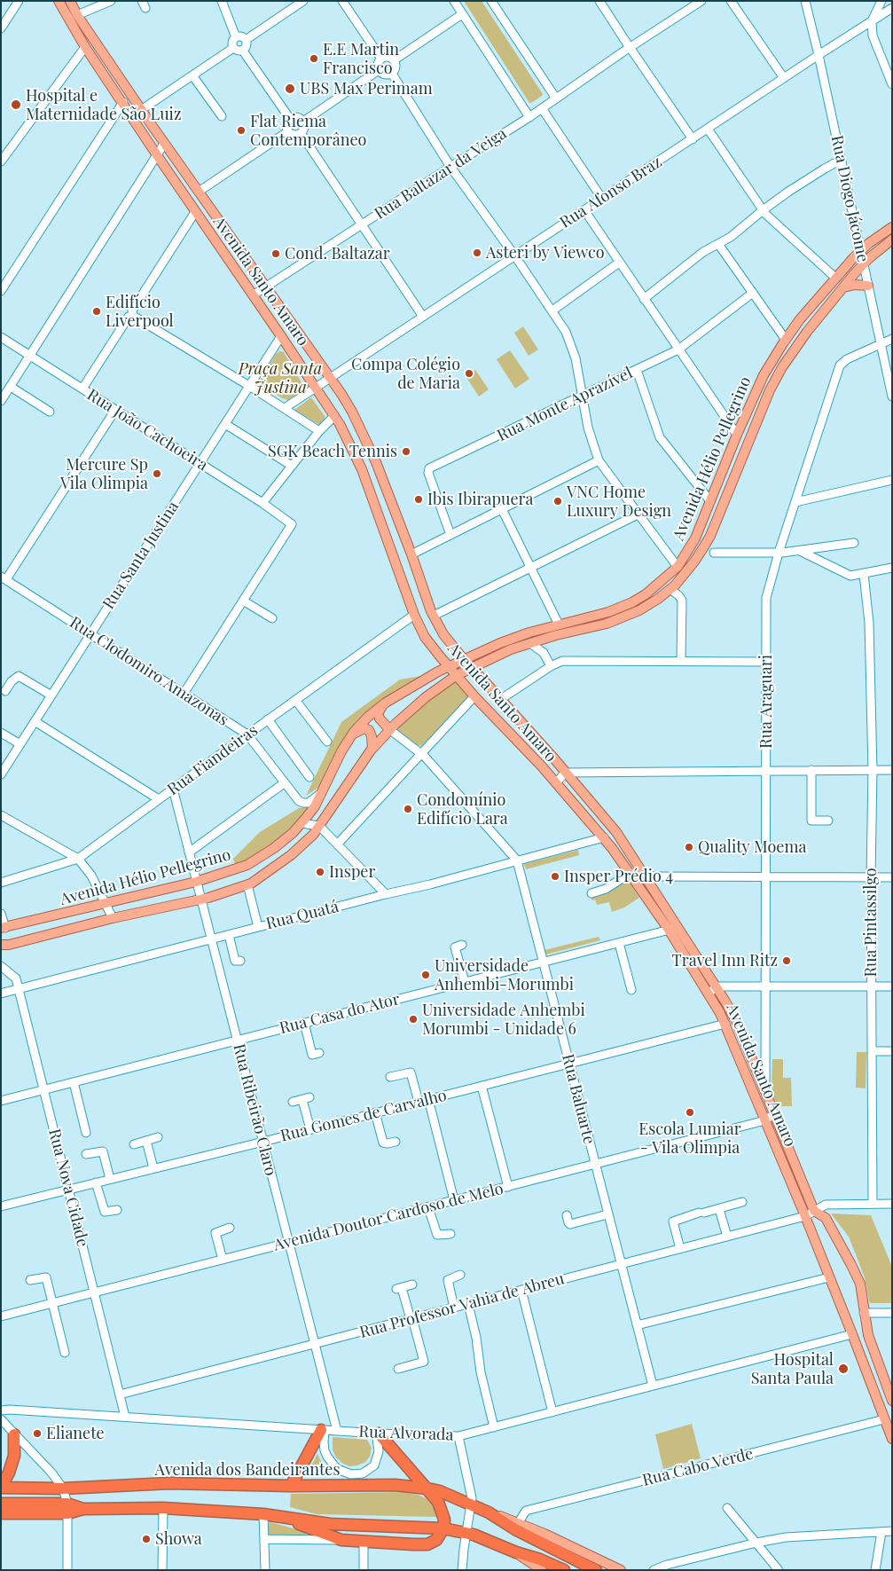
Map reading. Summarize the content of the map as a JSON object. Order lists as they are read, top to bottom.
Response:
{
  "streets": {
    "highway": ["Avenida dos Bandeirantes"],
    "main road": ["Avenida Santo Amaro", "Avenida Hélio Pellegrino"],
    "street": [
      "Rua Baltazar da Veiga",
      "Rua Afonso Braz",
      "Rua Diogo Jácome",
      "Rua Monte Aprazível",
      "Rua João Cachoeira",
      "Rua Santa Justina",
      "Rua Clodomiro Amazonas",
      "Rua Araguari",
      "Rua Fiandeiras",
      "Rua Quatá",
      "Rua Pintassilgo",
      "Rua Casa do Ator",
      "Rua Baluarte",
      "Rua Ribeirão Claro",
      "Rua Gomes de Carvalho",
      "Rua Nova Cidade",
      "Avenida Doutor Cardoso de Melo",
      "Rua Professor Vahia de Abreu",
      "Rua Alvorada",
      "Rua Cabo Verde"
    ]
  },
  "crossings": [
    ["Rua Baltazar da Veiga", "Avenida Santo Amaro"],
    ["Rua Afonso Braz", "Rua Diogo Jácome"],
    ["Rua Afonso Braz", "Avenida Santo Amaro"],
    ["Rua Diogo Jácome", "Avenida Hélio Pellegrino"],
    ["Rua Diogo Jácome", "Rua Araguari"],
    ["Avenida Santo Amaro", "Avenida Hélio Pellegrino"],
    ["Avenida Santo Amaro", "Rua Santa Justina"],
    ["Avenida Santo Amaro", "Rua Araguari"],
    ["Avenida Santo Amaro", "Rua Fiandeiras"],
    ["Avenida Santo Amaro", "Rua Quatá"],
    ["Avenida Santo Amaro", "Rua Casa do Ator"],
    ["Avenida Santo Amaro", "Rua Gomes de Carvalho"],
    ["Avenida Santo Amaro", "Avenida Doutor Cardoso de Melo"],
    ["Avenida Santo Amaro", "Rua Professor Vahia de Abreu"],
    ["Avenida Santo Amaro", "Rua Alvorada"],
    ["Avenida Santo Amaro", "Rua Cabo Verde"],
    ["Rua João Cachoeira", "Rua Santa Justina"],
    ["Avenida Hélio Pellegrino", "Rua Clodomiro Amazonas"],
    ["Avenida Hélio Pellegrino", "Rua Baluarte"],
    ["Avenida Hélio Pellegrino", "Rua Ribeirão Claro"],
    ["Rua Santa Justina", "Rua Clodomiro Amazonas"],
    ["Rua Clodomiro Amazonas", "Rua Fiandeiras"],
    ["Rua Fiandeiras", "Rua Ribeirão Claro"],
    ["Rua Quatá", "Rua Baluarte"],
    ["Rua Quatá", "Rua Ribeirão Claro"],
    ["Rua Quatá", "Rua Nova Cidade"],
    ["Rua Pintassilgo", "Rua Professor Vahia de Abreu"],
    ["Rua Casa do Ator", "Rua Baluarte"],
    ["Rua Casa do Ator", "Rua Ribeirão Claro"],
    ["Rua Casa do Ator", "Rua Nova Cidade"],
    ["Rua Baluarte", "Rua Gomes de Carvalho"],
    ["Rua Baluarte", "Avenida Doutor Cardoso de Melo"],
    ["Rua Baluarte", "Rua Professor Vahia de Abreu"],
    ["Rua Baluarte", "Rua Alvorada"],
    ["Rua Ribeirão Claro", "Rua Gomes de Carvalho"],
    ["Rua Ribeirão Claro", "Avenida Doutor Cardoso de Melo"],
    ["Rua Ribeirão Claro", "Rua Professor Vahia de Abreu"],
    ["Rua Ribeirão Claro", "Rua Alvorada"],
    ["Rua Gomes de Carvalho", "Rua Nova Cidade"],
    ["Rua Nova Cidade", "Avenida Doutor Cardoso de Melo"],
    ["Rua Nova Cidade", "Rua Professor Vahia de Abreu"],
    ["Rua Nova Cidade", "Rua Alvorada"],
    ["Rua Cabo Verde", "Avenida dos Bandeirantes"]
  ],
  "parks": ["Praça Santa Justina"],
  "places": [
    "E.E Martin Francisco",
    "UBS Max Perimam",
    "Hospital e Maternidade São Luiz",
    "Flat Riema Contemporâneo",
    "Asteri by Viewco",
    "Cond. Baltazar",
    "Edifício Liverpool",
    "Compa Colégio de Maria",
    "SGK Beach Tennis",
    "Mercure Sp Vila Olimpia",
    "Ibis Ibirapuera",
    "VNC Home Luxury Design",
    "Condomínio Edifício Lara",
    "Quality Moema",
    "Insper",
    "Insper Prédio 4",
    "Travel Inn Ritz",
    "Universidade Anhembi-Morumbi",
    "Universidade Anhembi Morumbi - Unidade 6",
    "Escola Lumiar - Vila Olimpia",
    "Hospital Santa Paula",
    "Elianete",
    "Showa"
  ]
}
